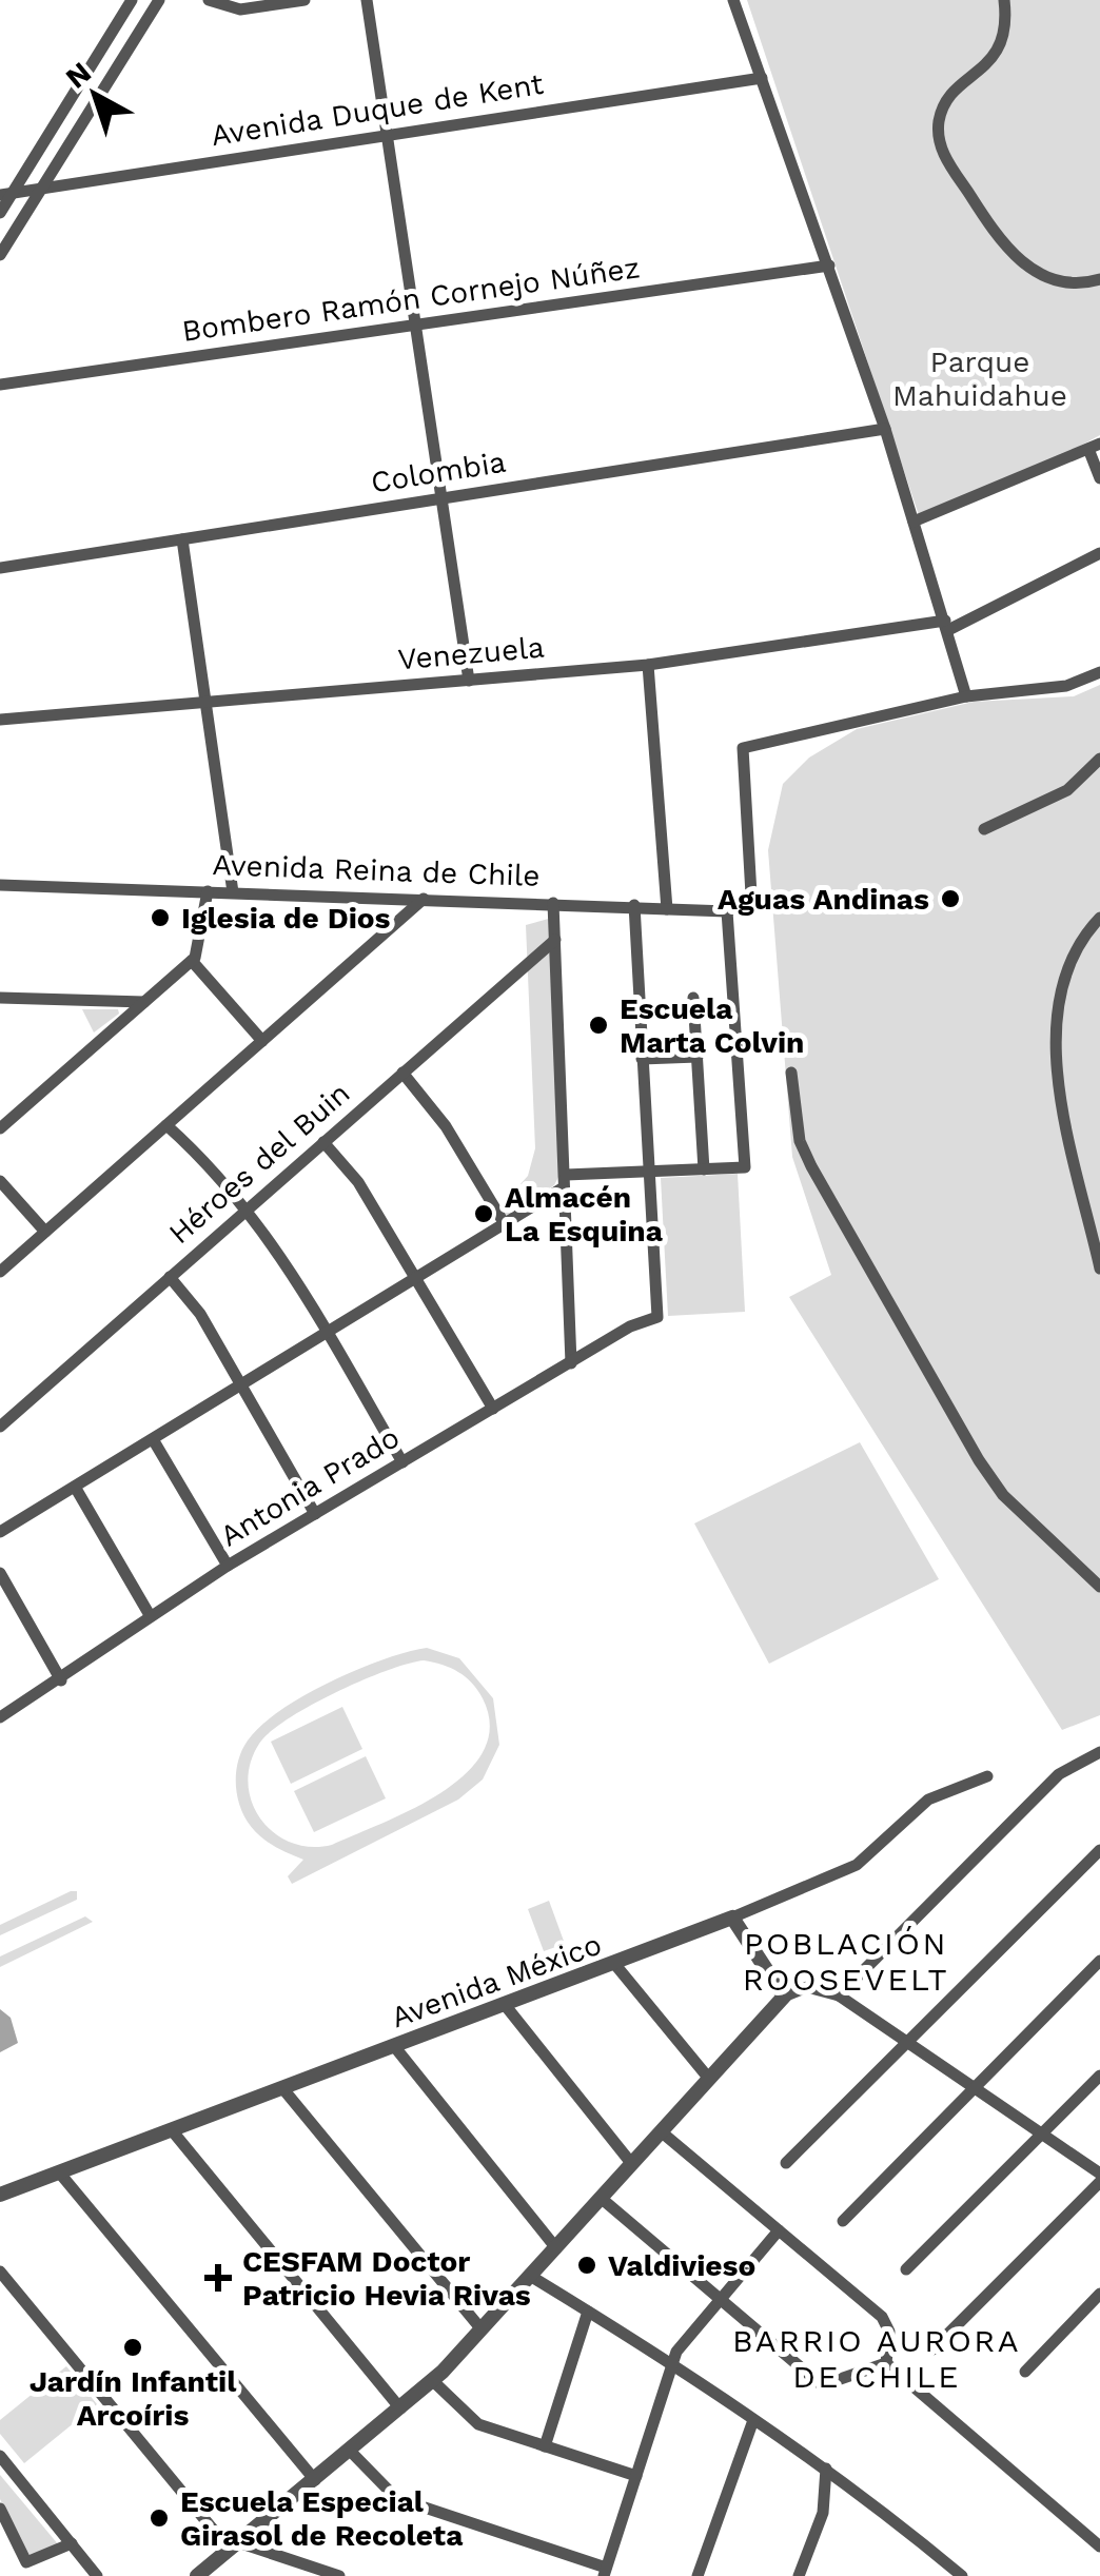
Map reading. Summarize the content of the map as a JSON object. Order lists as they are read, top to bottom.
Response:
{
  "streets": {
    "street": [
      "Avenida Duque de Kent",
      "Bombero Ramón Cornejo Núñez",
      "Colombia",
      "Venezuela",
      "Avenida Reina de Chile",
      "Héroes del Buin",
      "Antonia Prado",
      "Avenida México"
    ]
  },
  "districts": ["POBLACIÓN ROOSEVELT", "BARRIO AURORA DE CHILE"],
  "parks": ["Parque Mahuidahue"],
  "places": {
    "other": [
      "Aguas Andinas",
      "Iglesia de Dios",
      "Escuela Marta Colvin",
      "Almacén La Esquina",
      "Valdivieso",
      "Jardín Infantil Arcoíris",
      "Escuela Especial Girasol de Recoleta"
    ],
    "health": ["CESFAM Doctor Patricio Hevia Rivas"]
  },
  "north": "top left"
}
